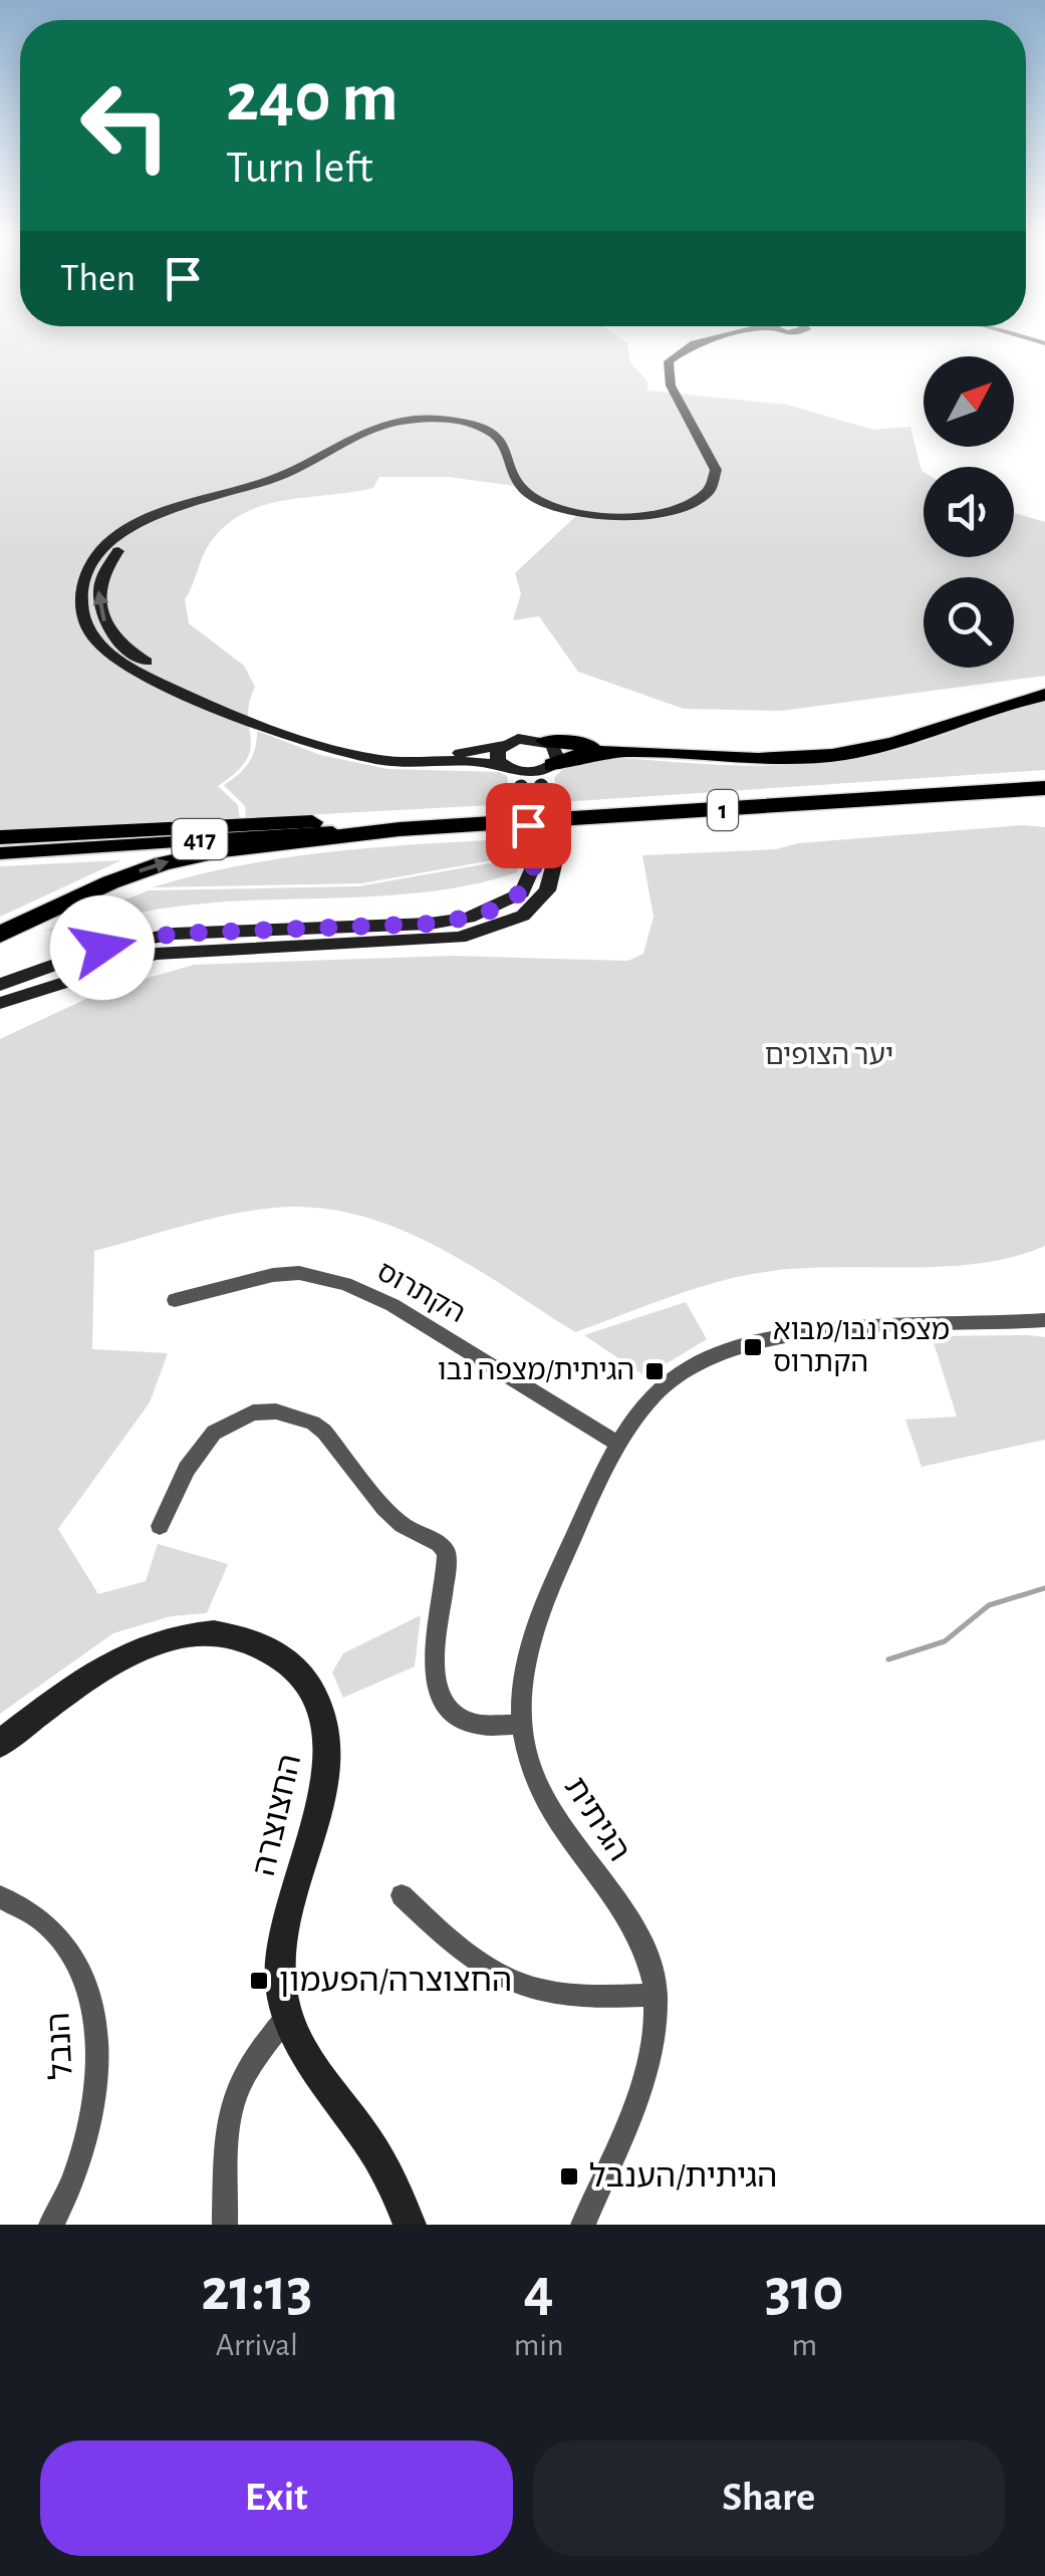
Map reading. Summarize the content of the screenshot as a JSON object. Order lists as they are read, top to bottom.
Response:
{
  "streets": {
    "highway": ["1"],
    "main road": ["417"],
    "street": [
      "הקתרוס",
      "החצוצרה",
      "הגיתית",
      "הנבל"
    ]
  },
  "crossings": [
    ["1", "417"],
    ["הקתרוס", "הגיתית"]
  ],
  "parks": ["יער הצופים"],
  "places": {
    "transit": [
      "מצפה נבו/מבוא הקתרוס",
      "הגיתית/מצפה נבו",
      "החצוצרה/הפעמון",
      "הגיתית/הענבל"
    ]
  },
  "north": "top right",
  "page": {
    "turn": ["240 m", "Turn left"],
    "then": "Then",
    "eta": [
      "21:13",
      "Arrival",
      "4",
      "min",
      "310",
      "m"
    ],
    "buttons": ["Exit", "Share"]
  }
}
